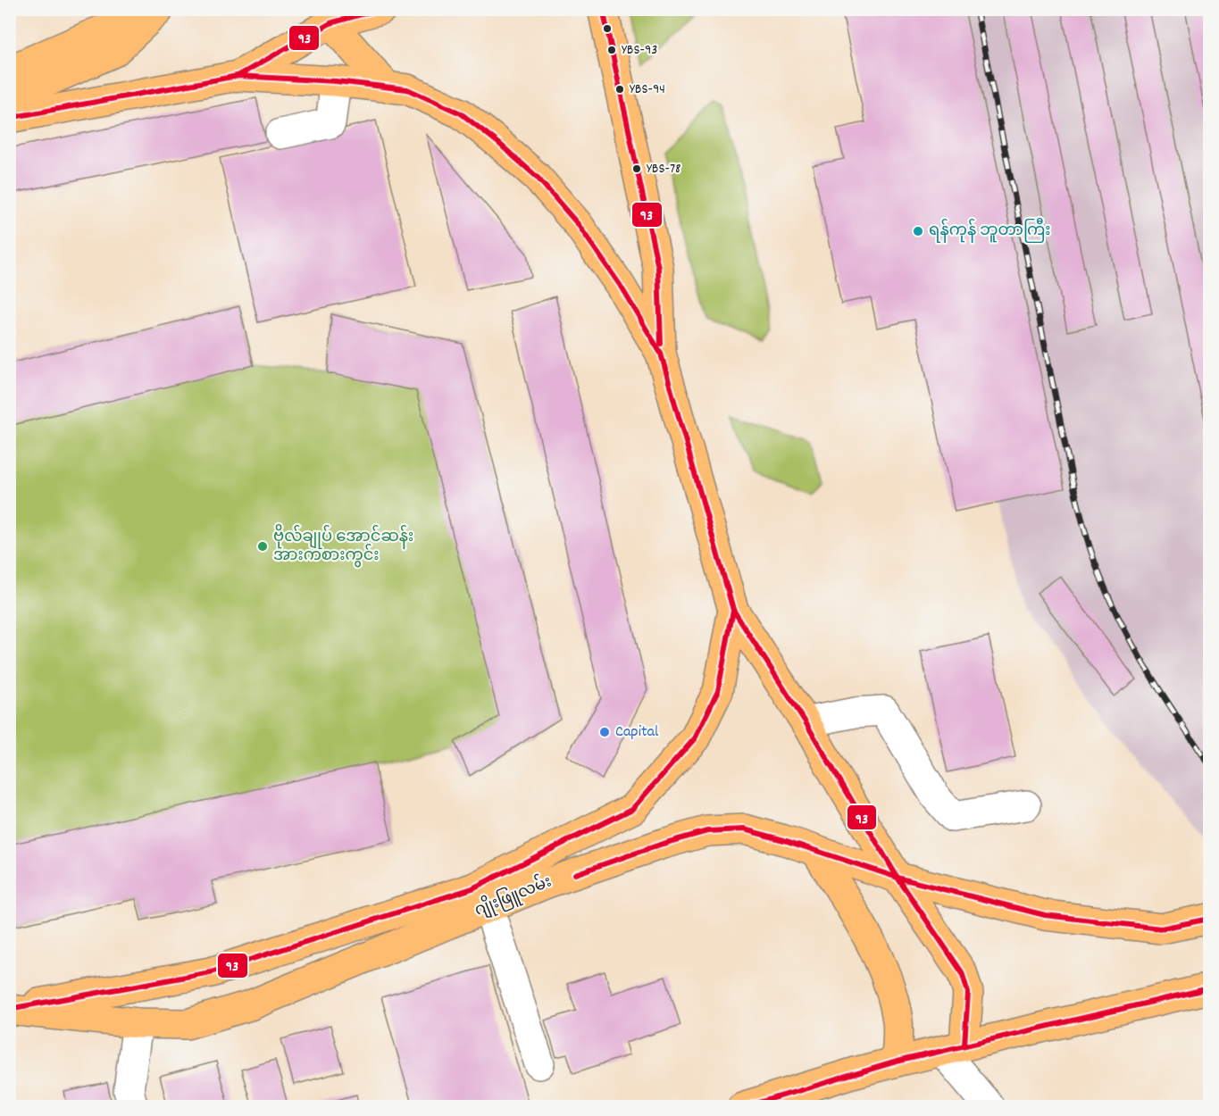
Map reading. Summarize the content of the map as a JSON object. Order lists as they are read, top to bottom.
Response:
{
  "streets": {
    "main road": ["ဂျိုးဖြူလမ်း"]
  },
  "places": [
    "YBS-93",
    "YBS-94",
    "YBS-78",
    "ရန်ကုန် ဘူတာကြီး",
    "ဗိုလ်ချုပ် အောင်ဆန်း အားကစားကွင်း",
    "Capital"
  ],
  "lines": ["transit line 93"]
}
